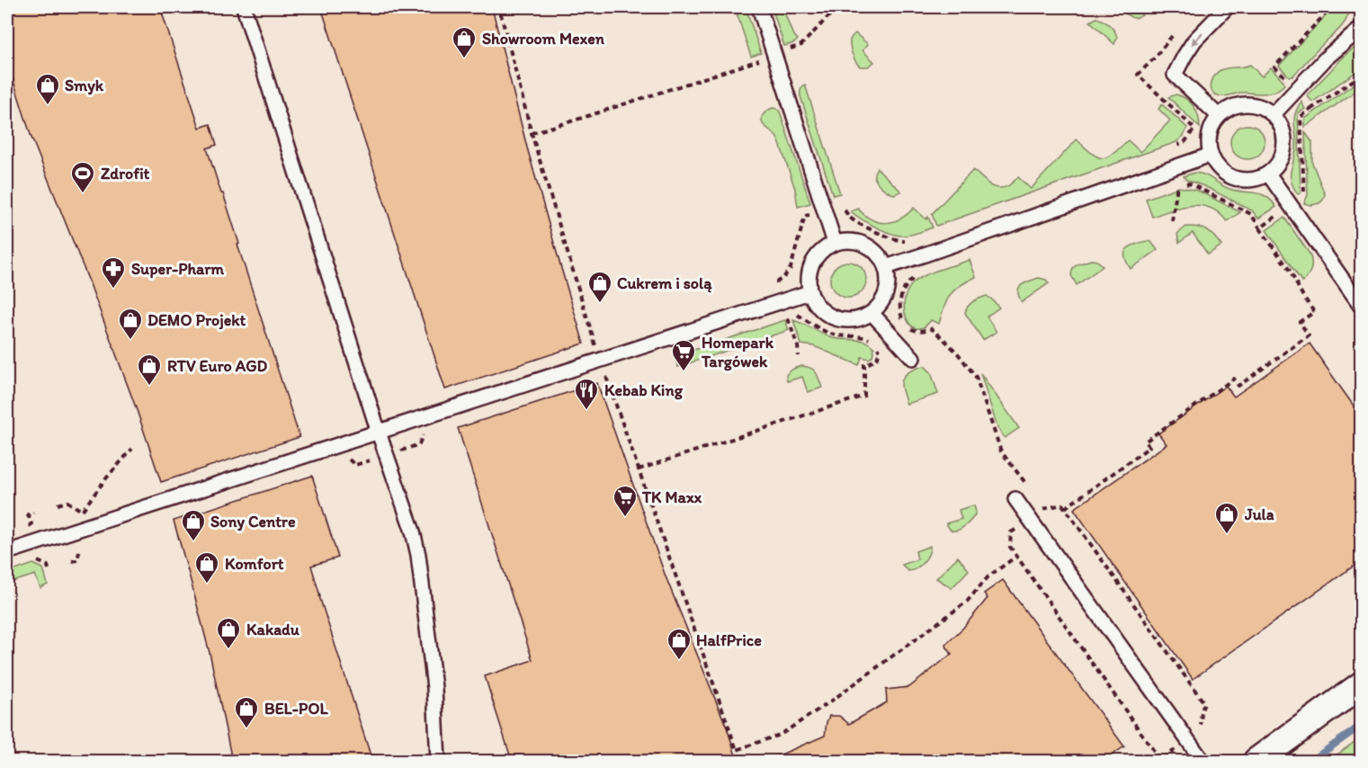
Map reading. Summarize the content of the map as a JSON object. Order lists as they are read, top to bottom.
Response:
{
  "places": {
    "shop": [
      "Showroom Mexen",
      "Smyk",
      "Cukrem i solą",
      "DEMO Projekt",
      "RTV Euro AGD",
      "Jula",
      "Sony Centre",
      "Komfort",
      "Kakadu",
      "HalfPrice",
      "BEL-POL"
    ],
    "sports": ["Zdrofit"],
    "pharmacy": ["Super-Pharm"],
    "supermarket": ["Homepark Targówek", "TK Maxx"],
    "restaurant": ["Kebab King"]
  }
}
